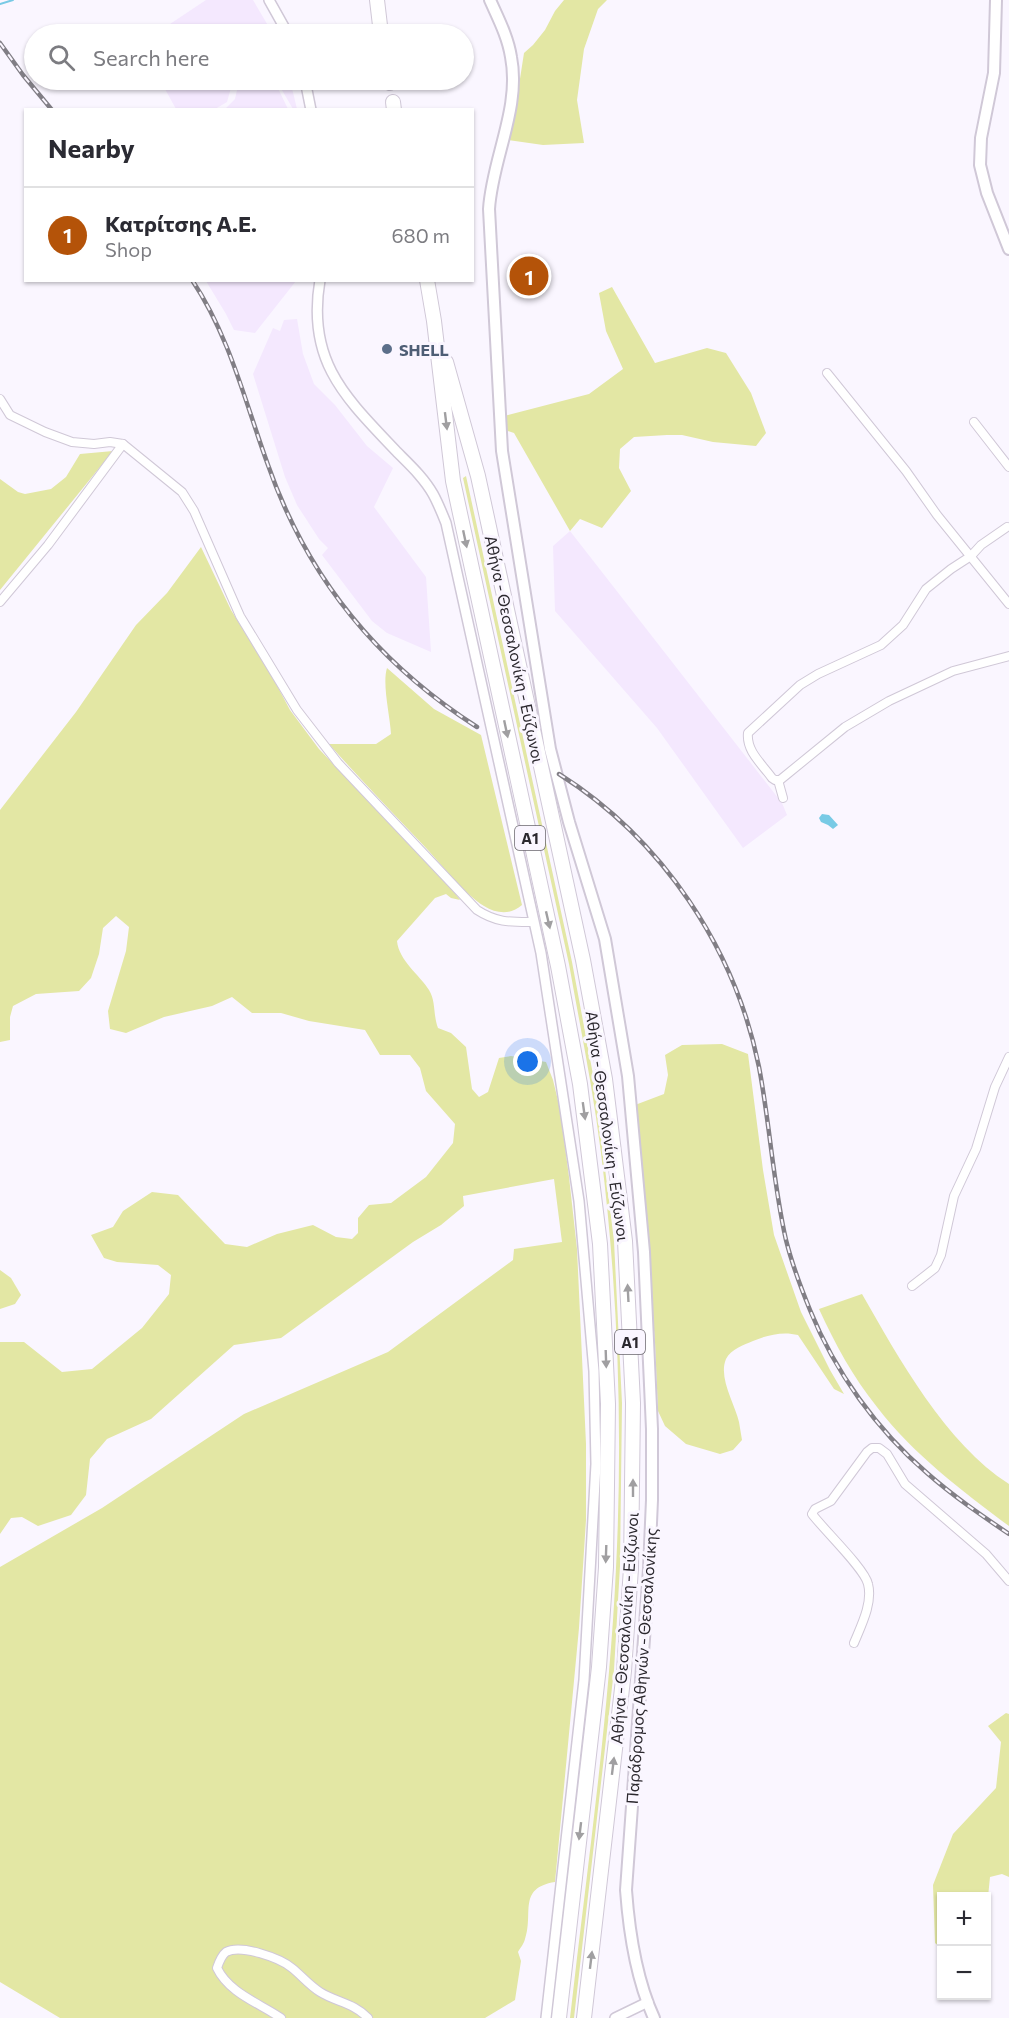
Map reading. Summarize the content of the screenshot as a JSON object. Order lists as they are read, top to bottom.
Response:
{
  "streets": {
    "highway": ["Αθήνα - Θεσσαλονίκη - Εύζωνοι", "Α1"],
    "main road": ["Παράδρομος Αθηνών - Θεσσαλονίκης"]
  },
  "places": ["SHELL"],
  "page": {
    "search": "Search here",
    "heading": "Nearby",
    "list": [
      {
        "mark": "1",
        "name": "Κατρίτσης Α.Ε.",
        "note": "Shop",
        "value": "680 m"
      }
    ],
    "pins": "1",
    "map_buttons": ["+", "−"]
  }
}
